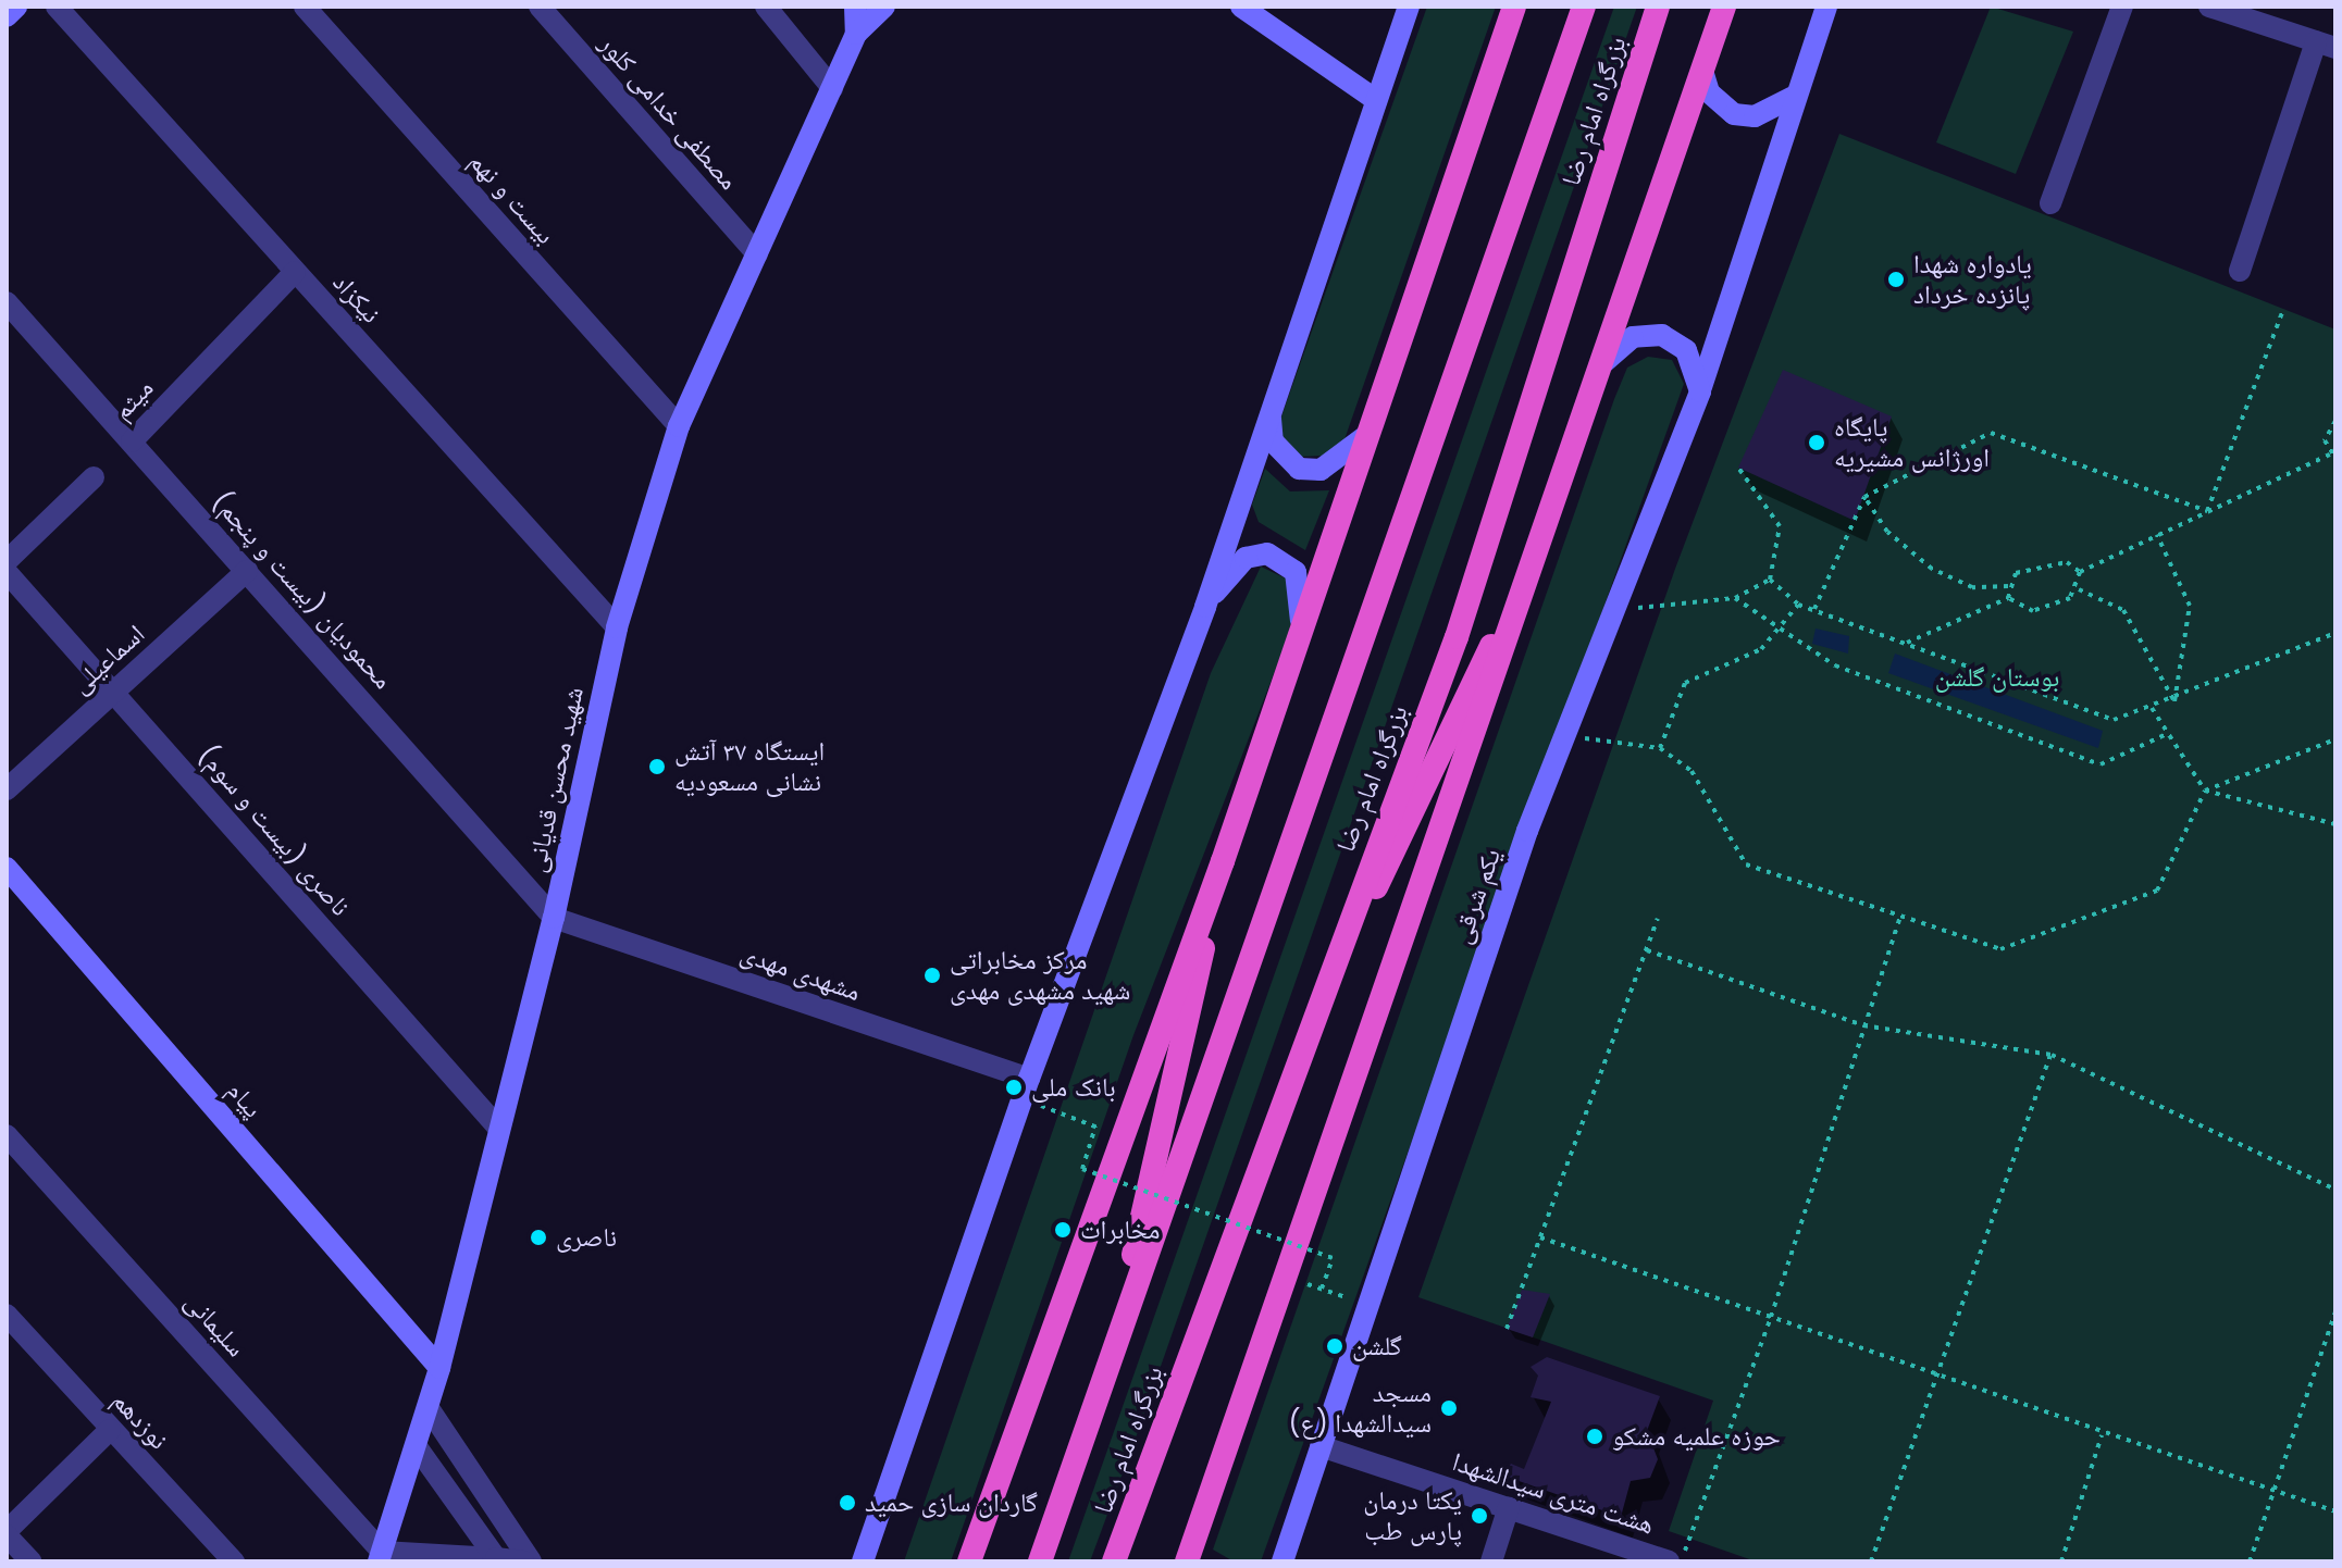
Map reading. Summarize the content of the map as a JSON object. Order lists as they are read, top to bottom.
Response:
{
  "streets": {
    "highway": ["بزرگراه امام رضا"],
    "main road": ["شهید محسن قدیانی", "یکم شرقی", "پیام"],
    "street": [
      "مصطفی خدامی کلور",
      "بیست و نهم",
      "نیکزاد",
      "میثم",
      "محمودیان (بیست و پنجم)",
      "اسماعیلی",
      "ناصری (بیست و سوم)",
      "مشهدی مهدی",
      "سلیمانی",
      "نوزدهم",
      "هشت متری سیدالشهدا"
    ]
  },
  "crossings": [
    ["مصطفی خدامی کلور", "شهید محسن قدیانی"],
    ["بیست و نهم", "شهید محسن قدیانی"],
    ["نیکزاد", "میثم"],
    ["نیکزاد", "شهید محسن قدیانی"],
    ["میثم", "محمودیان (بیست و پنجم)"],
    ["محمودیان (بیست و پنجم)", "اسماعیلی"],
    ["محمودیان (بیست و پنجم)", "شهید محسن قدیانی"],
    ["محمودیان (بیست و پنجم)", "مشهدی مهدی"],
    ["اسماعیلی", "ناصری (بیست و سوم)"],
    ["شهید محسن قدیانی", "ناصری (بیست و سوم)"],
    ["شهید محسن قدیانی", "مشهدی مهدی"],
    ["شهید محسن قدیانی", "پیام"],
    ["شهید محسن قدیانی", "سلیمانی"],
    ["یکم شرقی", "هشت متری سیدالشهدا"]
  ],
  "parks": ["بوستان گلشن"],
  "places": [
    "یادواره شهدا پانزده خرداد",
    "پایگاه اورژانس مشیریه",
    "ایستگاه ۳۷ آتش نشانی مسعودیه",
    "مرکز مخابراتی شهید مشهدی مهدی",
    "بانک ملی",
    "مخابرات",
    "ناصری",
    "گلشن",
    "مسجد سیدالشهدا (ع)",
    "حوزه علمیه مشکو",
    "گاردان سازی حمید",
    "یکتا درمان پارس طب"
  ]
}
